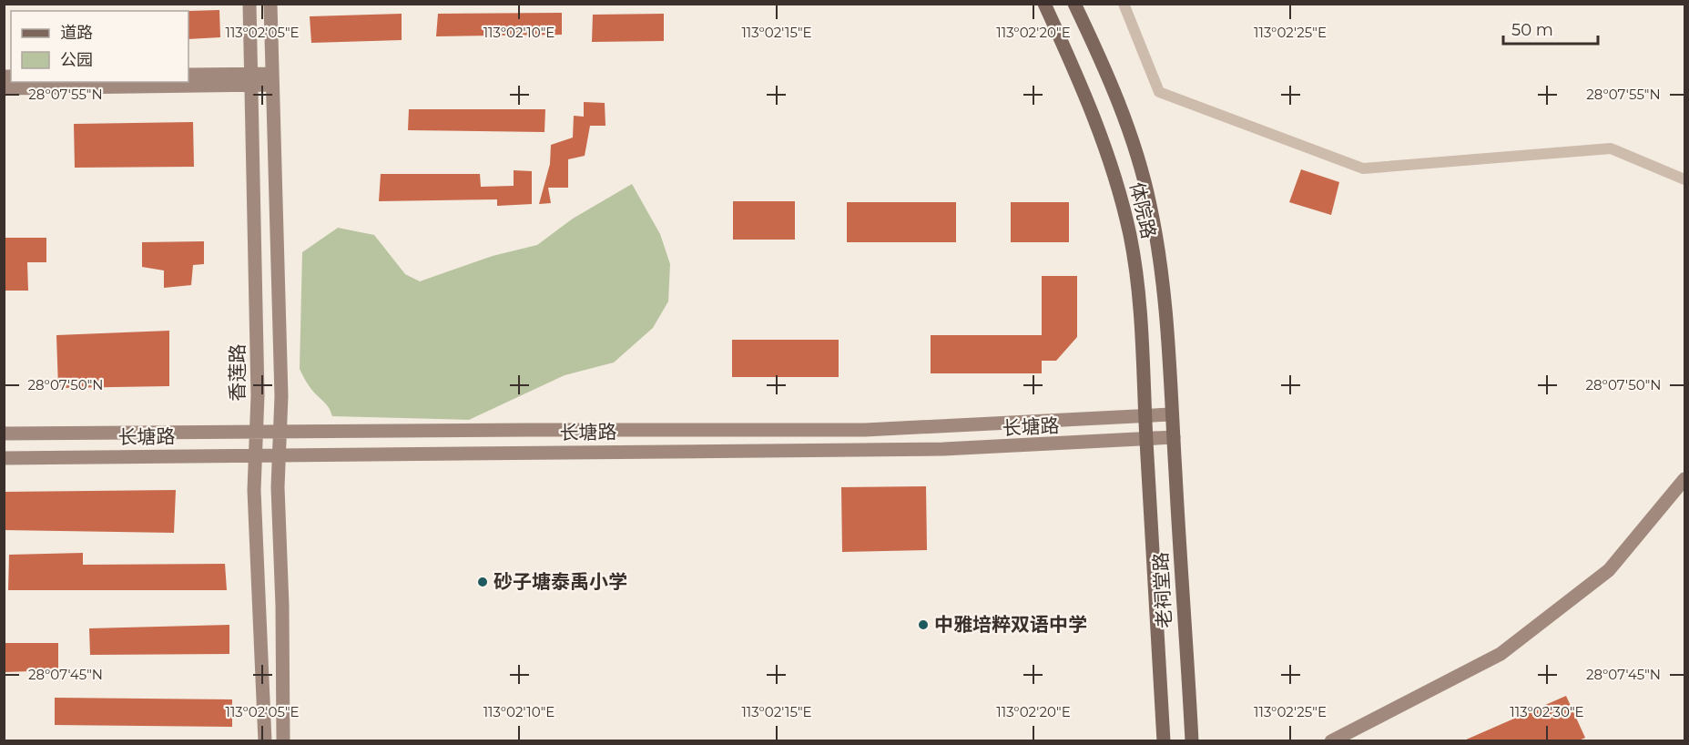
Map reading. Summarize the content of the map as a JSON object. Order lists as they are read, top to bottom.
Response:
{
  "streets": {
    "main road": [
      "体院路",
      "香莲路",
      "长塘路",
      "老祠堂路"
    ]
  },
  "crossings": [
    ["体院路", "长塘路"],
    ["体院路", "老祠堂路"],
    ["香莲路", "长塘路"],
    ["长塘路", "老祠堂路"]
  ],
  "places": ["砂子塘泰禹小学", "中雅培粹双语中学"],
  "legend": ["道路", "公园"],
  "scale_bar": "50 m",
  "coordinates": [
    "113°02'05\"E",
    "113°02'10\"E",
    "113°02'15\"E",
    "113°02'20\"E",
    "113°02'25\"E",
    "28°07'55\"N",
    "28°07'50\"N",
    "28°07'45\"N",
    "113°02'30\"E"
  ]
}
